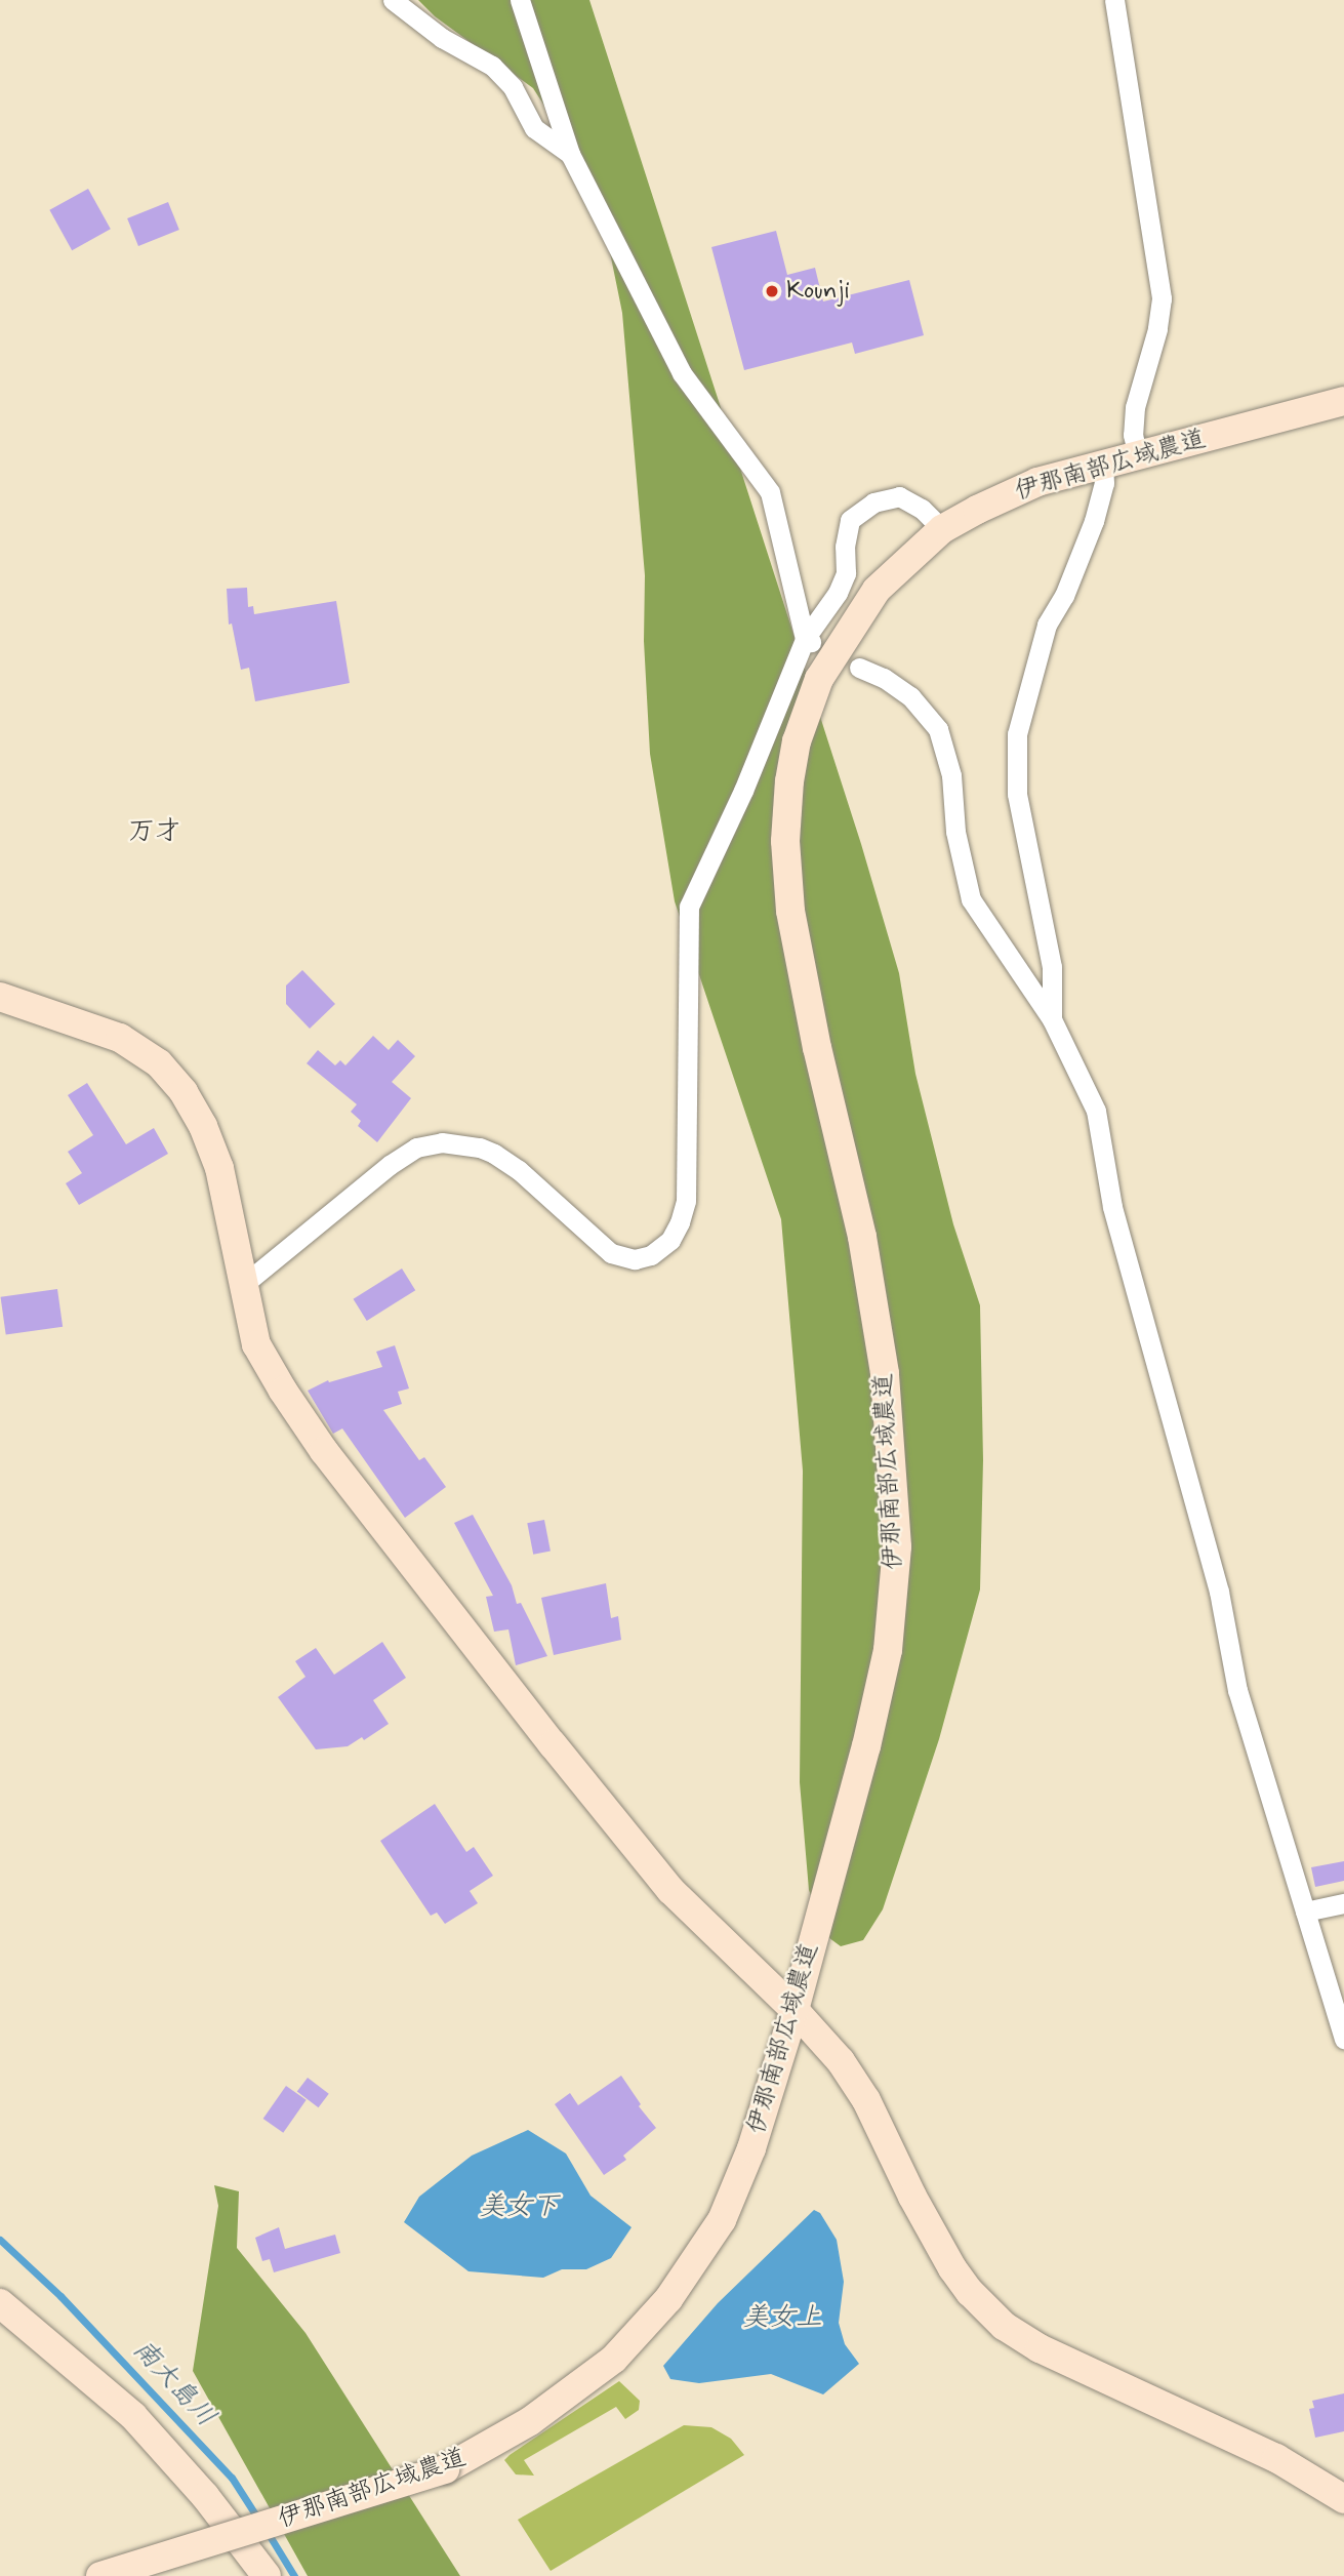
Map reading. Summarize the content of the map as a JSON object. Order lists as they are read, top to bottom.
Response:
{
  "streets": {
    "street": ["伊那南部広域農道"]
  },
  "districts": ["万才"],
  "water": ["美女下", "美女上", "南大島川"],
  "places": ["Kounji"]
}
